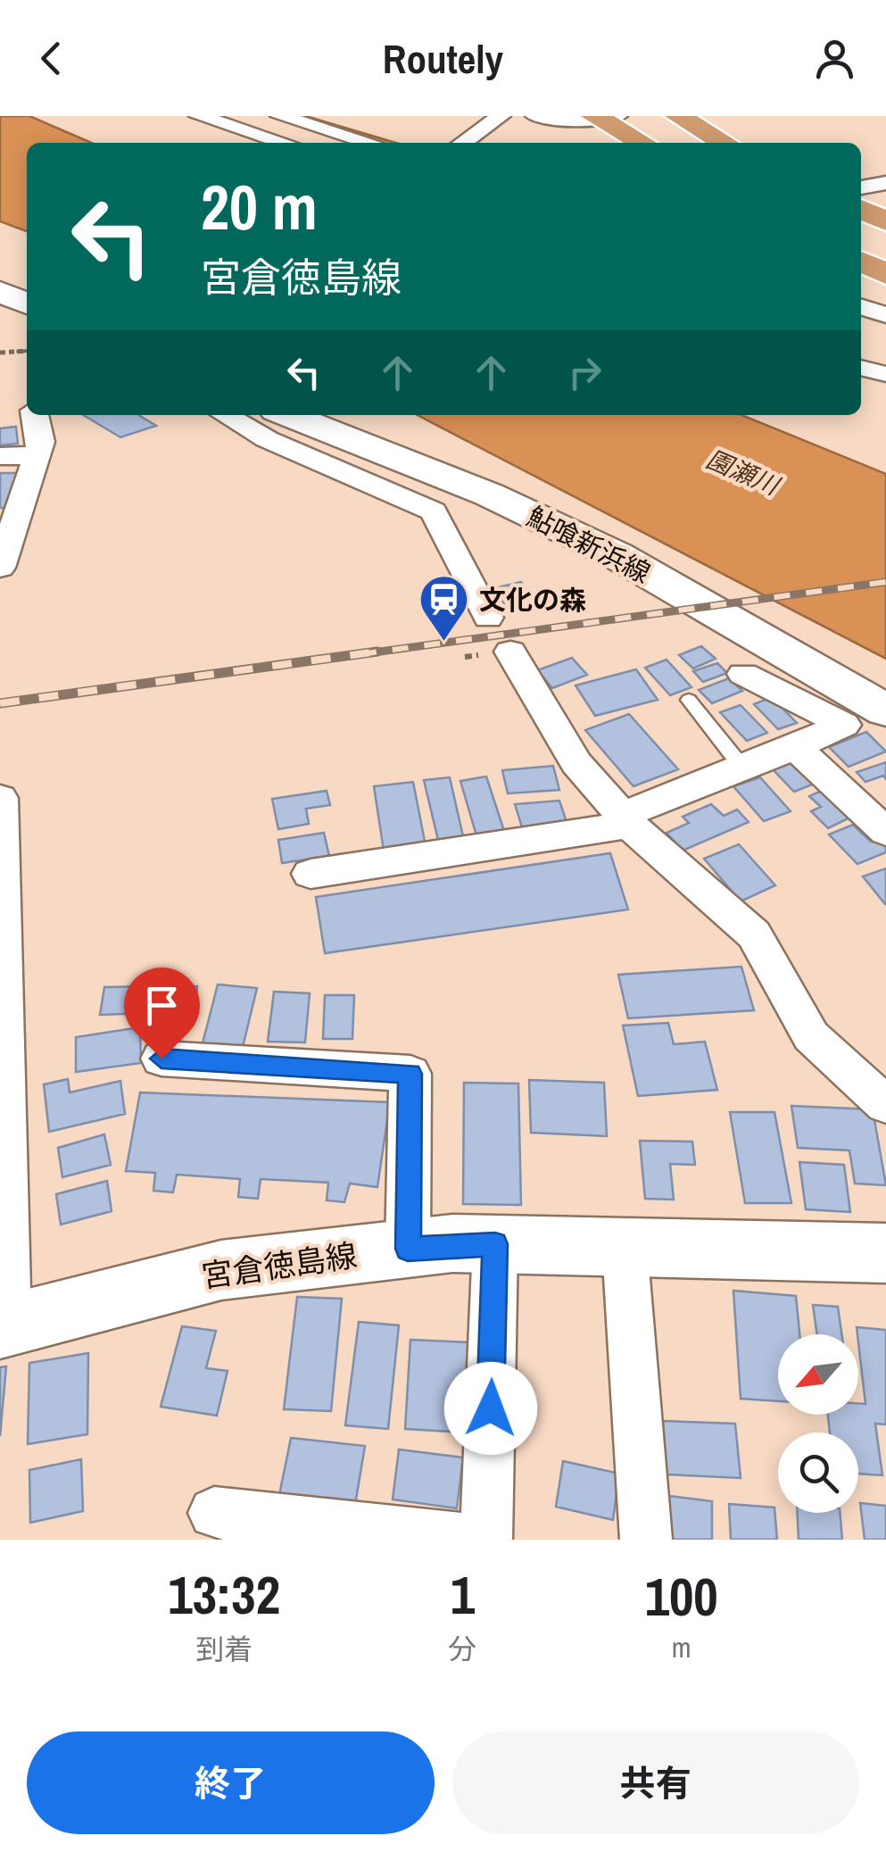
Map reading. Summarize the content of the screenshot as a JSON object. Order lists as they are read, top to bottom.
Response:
{
  "streets": {
    "main road": ["鮎喰新浜線", "宮倉徳島線"]
  },
  "water": ["園瀬川"],
  "places": {
    "station": ["文化の森"]
  },
  "north": "bottom left",
  "page": {
    "header": "Routely",
    "turn": ["20 m", "宮倉徳島線"],
    "eta": [
      "13:32",
      "到着",
      "1",
      "分",
      "100",
      "m"
    ],
    "buttons": ["終了", "共有"]
  }
}
